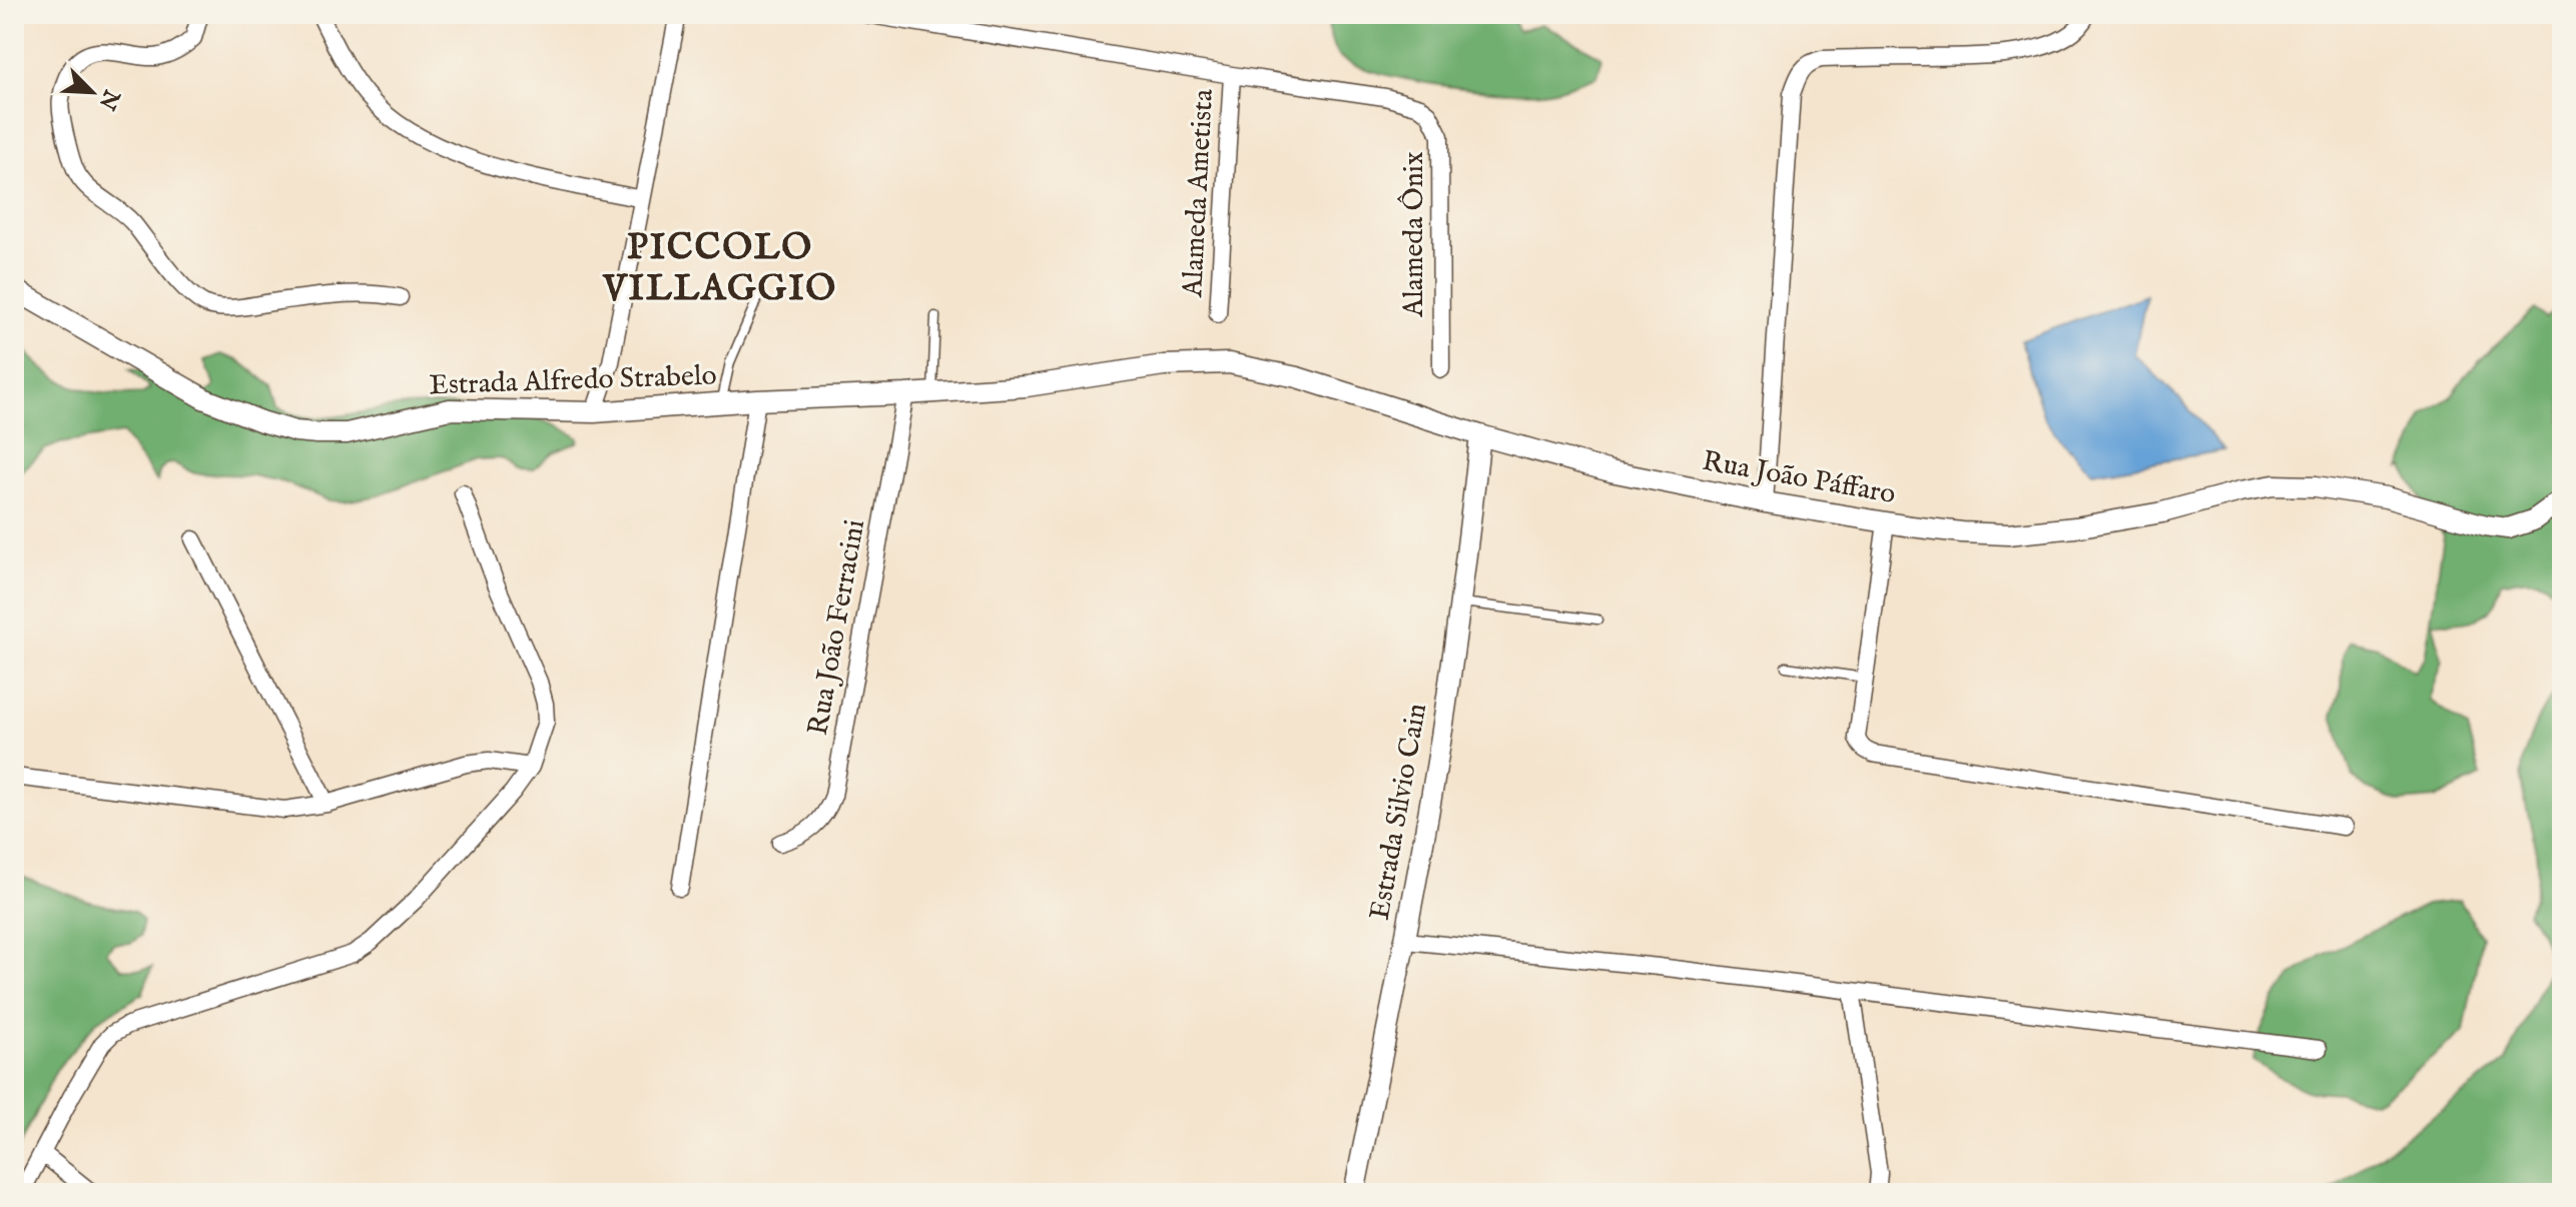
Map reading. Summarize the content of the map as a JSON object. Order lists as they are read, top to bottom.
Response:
{
  "streets": {
    "street": [
      "Alameda Ametista",
      "Alameda Ônix",
      "Estrada Alfredo Strabelo",
      "Rua João Páffaro",
      "Rua João Ferracini",
      "Estrada Silvio Cain"
    ]
  },
  "crossings": [
    ["Alameda Ametista", "Alameda Ônix"],
    ["Estrada Alfredo Strabelo", "Rua João Páffaro"],
    ["Estrada Alfredo Strabelo", "Rua João Ferracini"],
    ["Rua João Páffaro", "Estrada Silvio Cain"]
  ],
  "districts": ["PICCOLO VILLAGGIO"],
  "north": "bottom right"
}
